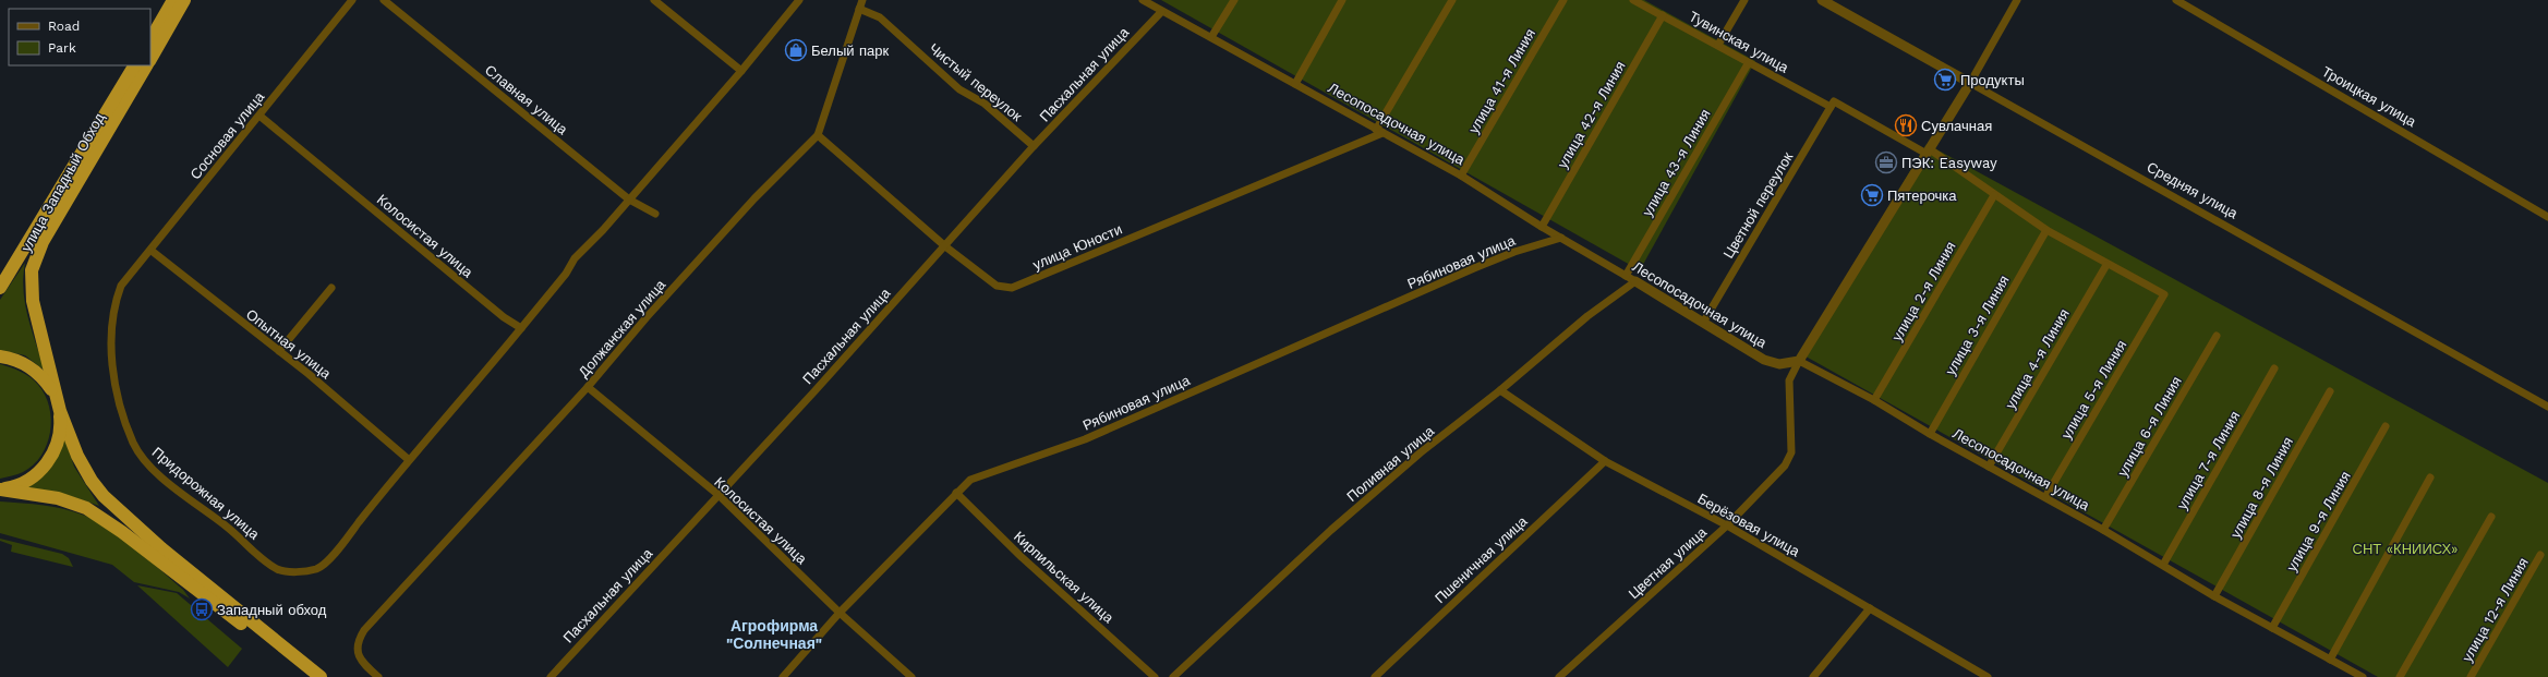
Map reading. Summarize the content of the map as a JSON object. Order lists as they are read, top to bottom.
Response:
{
  "streets": {
    "highway": ["улица Западный Обход"],
    "street": [
      "Тувинская улица",
      "Пасхальная улица",
      "улица 41-я Линия",
      "Чистый переулок",
      "Троицкая улица",
      "Славная улица",
      "улица 42-я Линия",
      "Лесопосадочная улица",
      "Сосновая улица",
      "улица 43-я Линия",
      "Средняя улица",
      "Цветной переулок",
      "Колосистая улица",
      "улица Юности",
      "Рябиновая улица",
      "улица 2-я Линия",
      "улица 3-я Линия",
      "Должанская улица",
      "Опытная улица",
      "улица 4-я Линия",
      "улица 5-я Линия",
      "улица 6-я Линия",
      "улица 7-я Линия",
      "Поливная улица",
      "улица 8-я Линия",
      "Придорожная улица",
      "улица 9-я Линия",
      "Берёзовая улица",
      "Пшеничная улица",
      "Цветная улица",
      "Кирпильская улица",
      "улица 12-я Линия"
    ]
  },
  "crossings": [
    ["Тувинская улица", "улица 42-я Линия"],
    ["Тувинская улица", "улица 43-я Линия"],
    ["Тувинская улица", "Цветной переулок"],
    ["Тувинская улица", "улица 2-я Линия"],
    ["Тувинская улица", "улица 3-я Линия"],
    ["Тувинская улица", "улица 4-я Линия"],
    ["Тувинская улица", "улица 5-я Линия"],
    ["Пасхальная улица", "Чистый переулок"],
    ["Пасхальная улица", "Лесопосадочная улица"],
    ["Пасхальная улица", "Колосистая улица"],
    ["Пасхальная улица", "улица Юности"],
    ["улица 41-я Линия", "Лесопосадочная улица"],
    ["Чистый переулок", "Должанская улица"],
    ["улица 42-я Линия", "Лесопосадочная улица"],
    ["Лесопосадочная улица", "улица 43-я Линия"],
    ["Лесопосадочная улица", "Цветной переулок"],
    ["Лесопосадочная улица", "улица Юности"],
    ["Лесопосадочная улица", "Рябиновая улица"],
    ["Лесопосадочная улица", "улица 2-я Линия"],
    ["Лесопосадочная улица", "улица 3-я Линия"],
    ["Лесопосадочная улица", "улица 4-я Линия"],
    ["Лесопосадочная улица", "улица 5-я Линия"],
    ["Лесопосадочная улица", "улица 6-я Линия"],
    ["Лесопосадочная улица", "улица 7-я Линия"],
    ["Лесопосадочная улица", "Поливная улица"],
    ["Лесопосадочная улица", "улица 8-я Линия"],
    ["Лесопосадочная улица", "улица 9-я Линия"],
    ["Лесопосадочная улица", "Цветная улица"],
    ["Сосновая улица", "Колосистая улица"],
    ["Сосновая улица", "Опытная улица"],
    ["Сосновая улица", "Придорожная улица"],
    ["Колосистая улица", "Рябиновая улица"],
    ["Колосистая улица", "Должанская улица"],
    ["улица Юности", "Должанская улица"],
    ["Рябиновая улица", "Кирпильская улица"],
    ["Опытная улица", "Придорожная улица"],
    ["Поливная улица", "Берёзовая улица"],
    ["Берёзовая улица", "Пшеничная улица"],
    ["Берёзовая улица", "Цветная улица"]
  ],
  "districts": ["Агрофирма \"Солнечная\""],
  "parks": ["СНТ «КНИИСХ»"],
  "places": {
    "shop": ["Белый парк"],
    "supermarket": ["Продукты", "Пятерочка"],
    "restaurant": ["Сувлачная"],
    "office": ["ПЭК: Easyway"],
    "bus stop": ["Западный обход"]
  },
  "legend": ["Road", "Park"]
}
